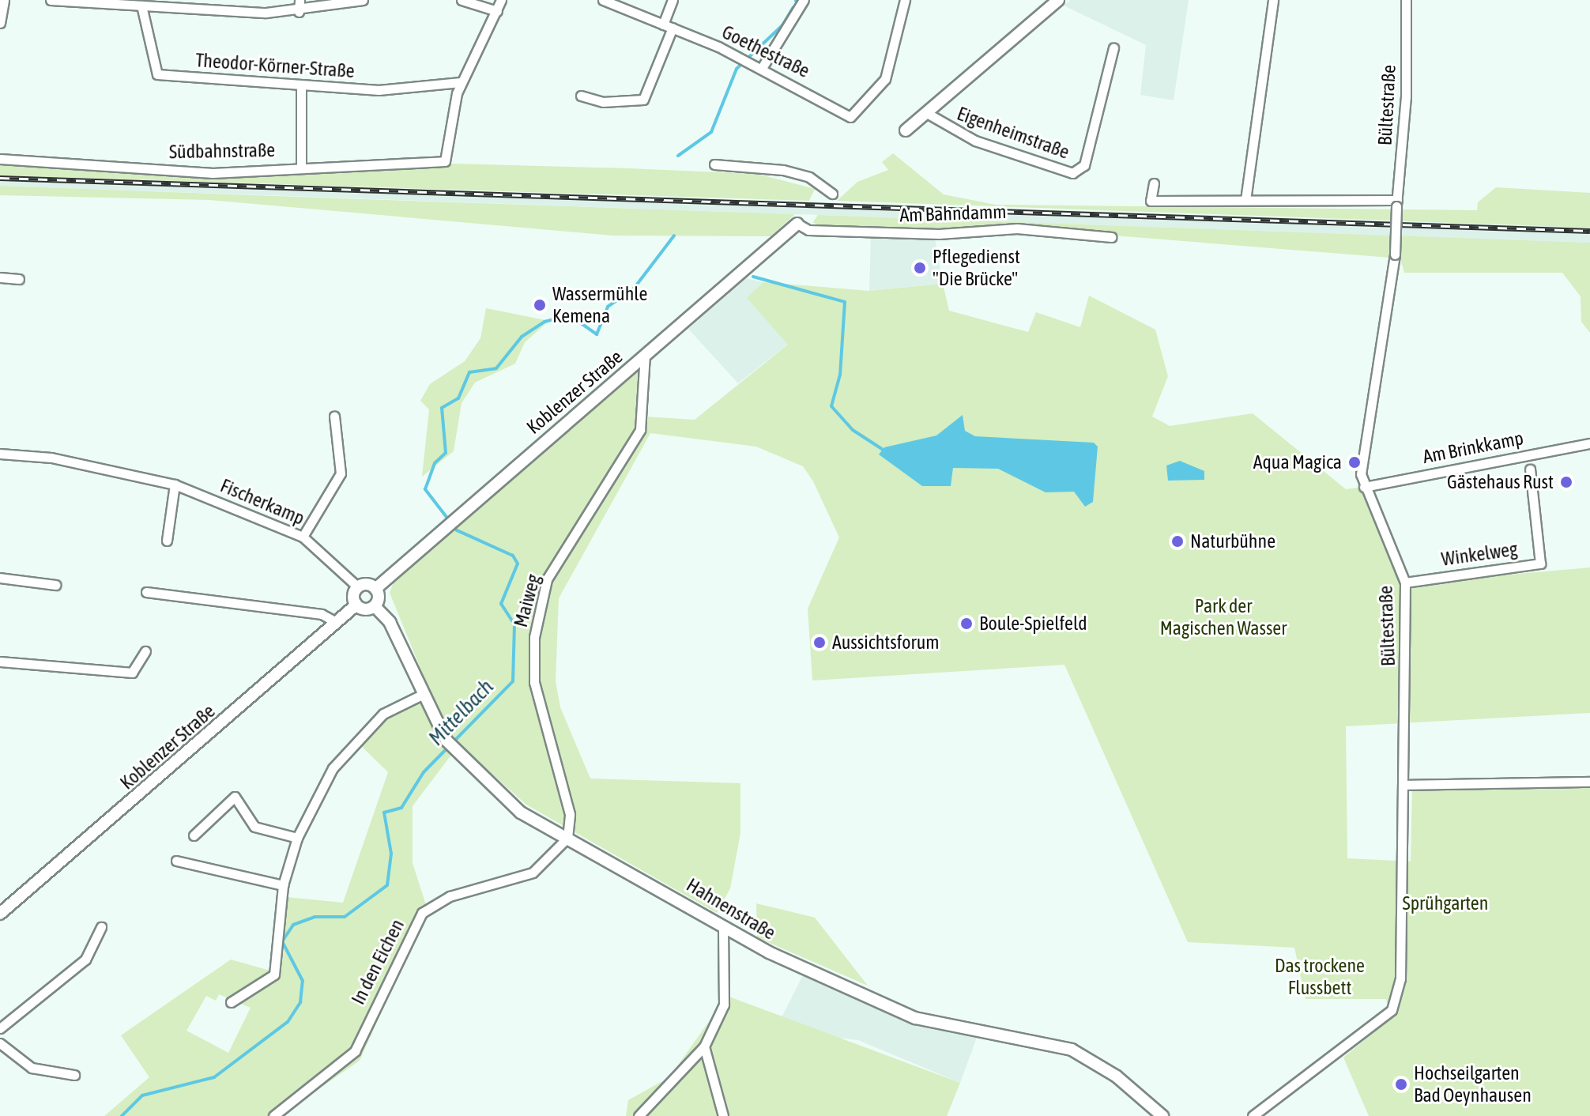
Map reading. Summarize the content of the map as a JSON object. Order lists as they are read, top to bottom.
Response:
{
  "streets": {
    "street": [
      "Goethestraße",
      "Theodor-Körner-Straße",
      "Bültestraße",
      "Eigenheimstraße",
      "Südbahnstraße",
      "Am Bahndamm",
      "Koblenzer Straße",
      "Am Brinkkamp",
      "Fischerkamp",
      "Winkelweg",
      "Maiweg",
      "Hahnenstraße",
      "In den Eichen"
    ]
  },
  "crossings": [
    ["Theodor-Körner-Straße", "Südbahnstraße"],
    ["Bültestraße", "Am Brinkkamp"],
    ["Bültestraße", "Winkelweg"],
    ["Am Bahndamm", "Koblenzer Straße"],
    ["Koblenzer Straße", "Maiweg"],
    ["Maiweg", "Hahnenstraße"],
    ["Maiweg", "In den Eichen"],
    ["Hahnenstraße", "In den Eichen"]
  ],
  "water": ["Mittelbach"],
  "parks": ["Park der Magischen Wasser", "Sprühgarten", "Das trockene Flussbett"],
  "places": [
    "Pflegedienst \"Die Brücke\"",
    "Wassermühle Kemena",
    "Aqua Magica",
    "Gästehaus Rust",
    "Naturbühne",
    "Boule-Spielfeld",
    "Aussichtsforum",
    "Hochseilgarten Bad Oeynhausen"
  ]
}
